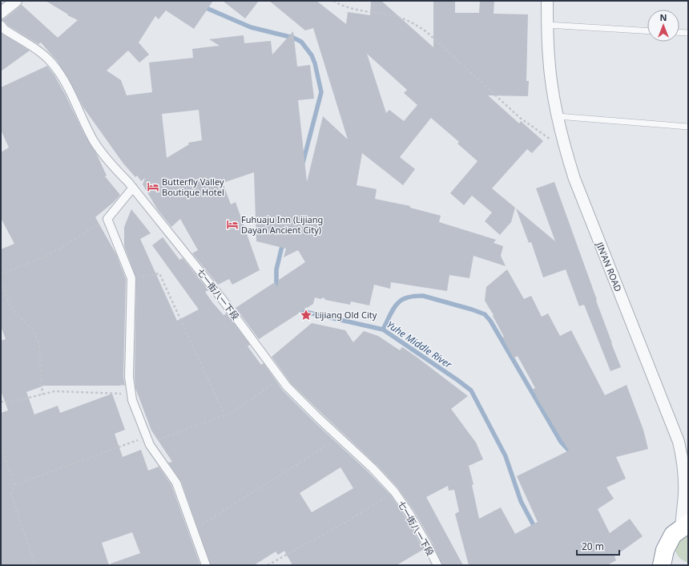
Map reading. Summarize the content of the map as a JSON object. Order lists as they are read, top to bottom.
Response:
{
  "streets": {
    "street": ["JIN'AN ROAD", "七一街八一下段"]
  },
  "water": ["Yuhe Middle River"],
  "places": {
    "hotel": ["Butterfly Valley Boutique Hotel", "Fuhuaju Inn (Lijiang Dayan Ancient City)"],
    "place": ["Lijiang Old City"]
  },
  "scale_bar": "20 m",
  "north": "top"
}
